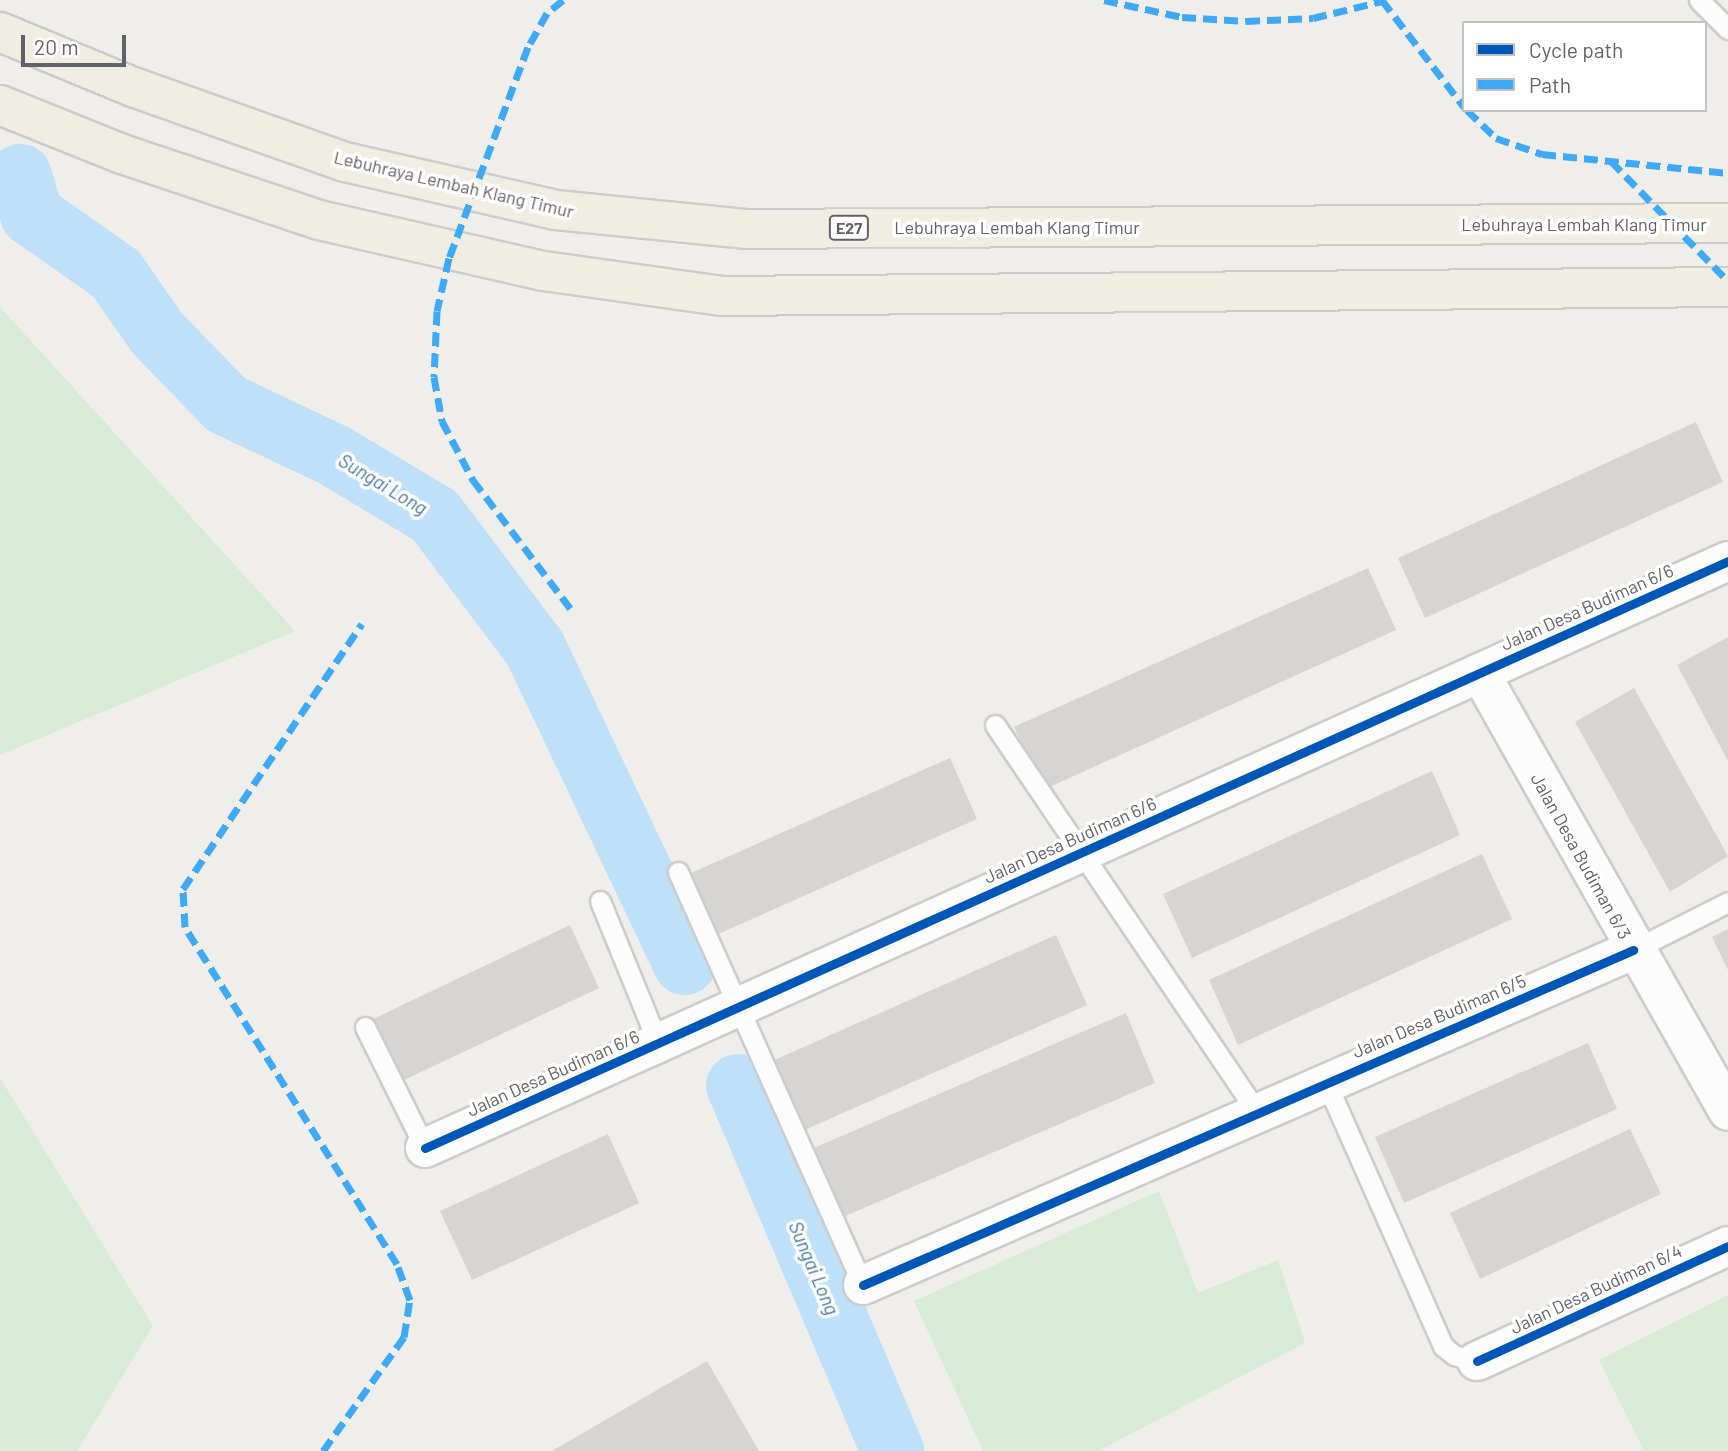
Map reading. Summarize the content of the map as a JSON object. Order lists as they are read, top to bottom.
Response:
{
  "streets": {
    "highway": ["Lebuhraya Lembah Klang Timur", "E27"],
    "street": [
      "Jalan Desa Budiman 6/6",
      "Jalan Desa Budiman 6/3",
      "Jalan Desa Budiman 6/5",
      "Jalan Desa Budiman 6/4"
    ]
  },
  "crossings": [
    ["Jalan Desa Budiman 6/6", "Jalan Desa Budiman 6/3"],
    ["Jalan Desa Budiman 6/3", "Jalan Desa Budiman 6/5"]
  ],
  "water": ["Sungai Long"],
  "legend": ["Cycle path", "Path"],
  "scale_bar": "20 m"
}
